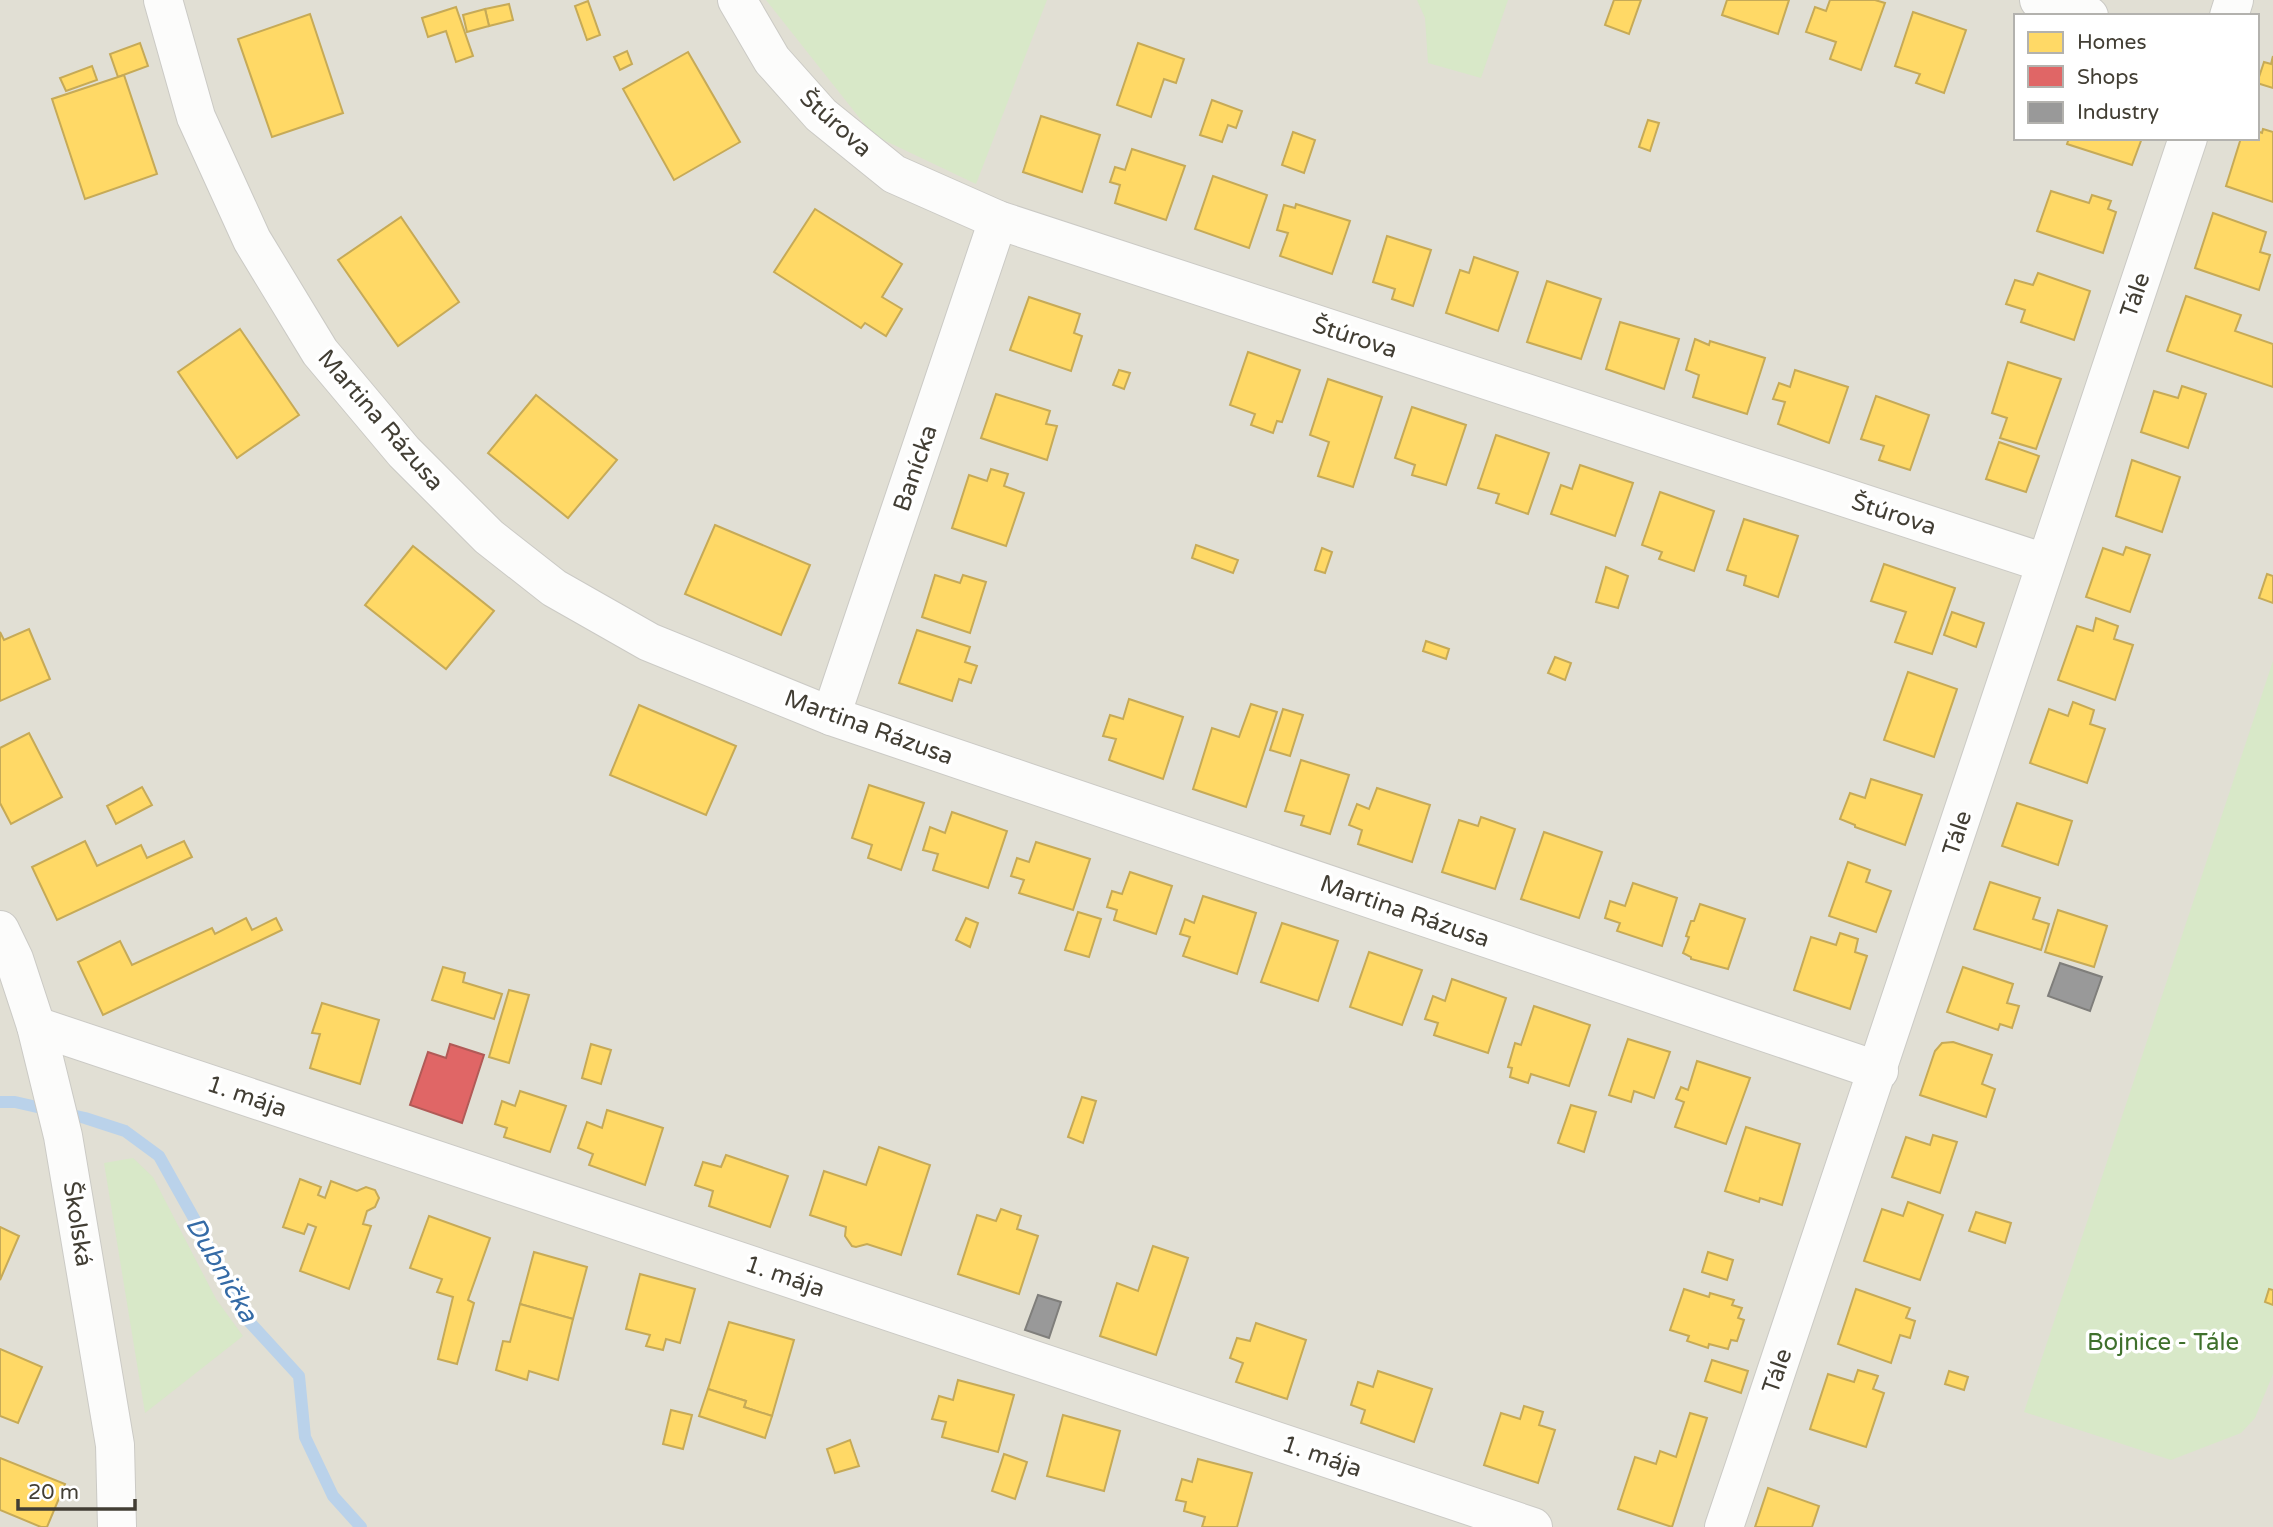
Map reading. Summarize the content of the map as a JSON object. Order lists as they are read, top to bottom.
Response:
{
  "streets": {
    "street": [
      "Štúrova",
      "Tále",
      "Martina Rázusa",
      "Banícka",
      "1. mája",
      "Školská"
    ]
  },
  "crossings": [
    ["Štúrova", "Tále"],
    ["Štúrova", "Banícka"],
    ["Tále", "Martina Rázusa"],
    ["Martina Rázusa", "Banícka"],
    ["1. mája", "Školská"]
  ],
  "water": ["Dubnička"],
  "parks": ["Bojnice - Tále"],
  "legend": ["Homes", "Shops", "Industry"],
  "scale_bar": "20 m"
}
